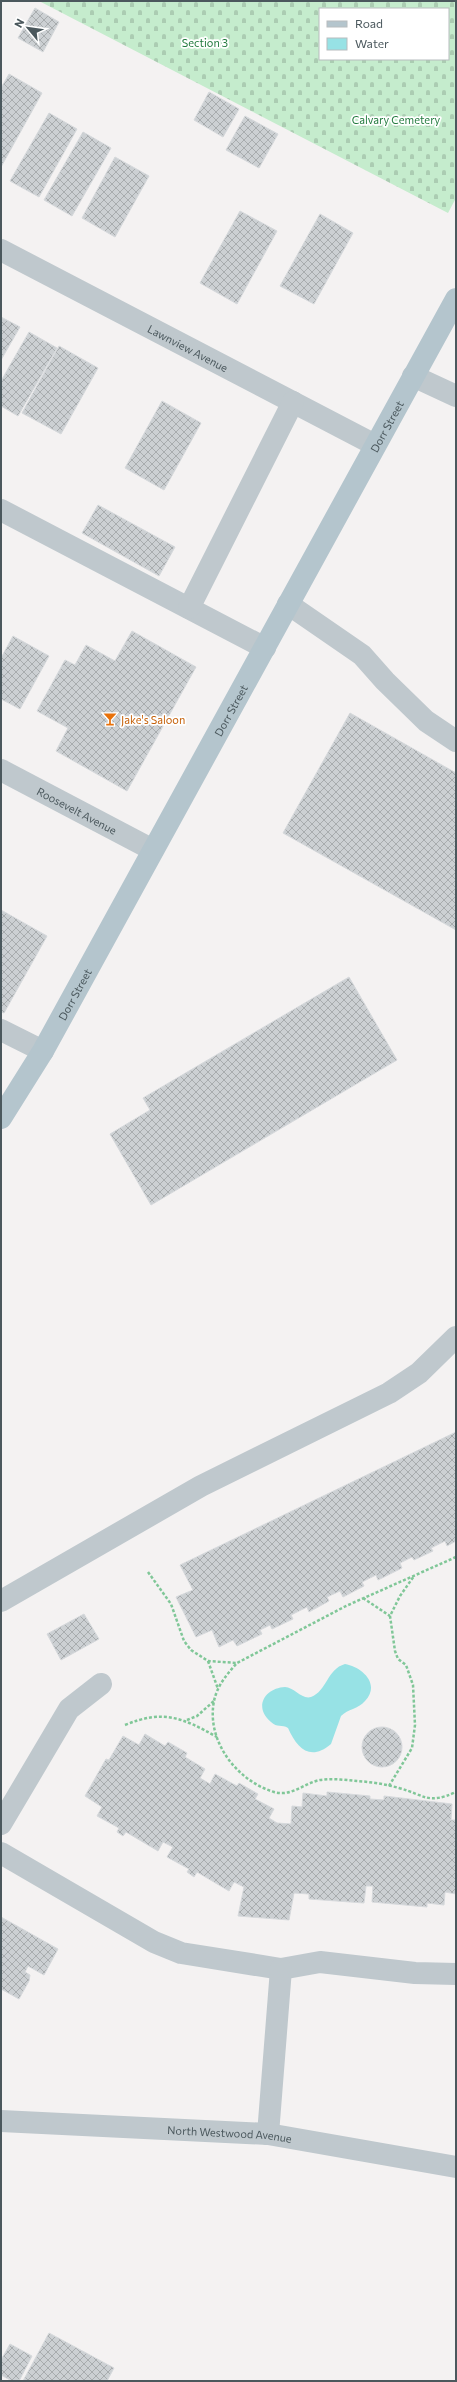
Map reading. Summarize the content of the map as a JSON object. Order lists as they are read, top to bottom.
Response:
{
  "streets": {
    "main road": ["Dorr Street"],
    "street": ["Lawnview Avenue", "Roosevelt Avenue", "North Westwood Avenue"]
  },
  "crossings": [
    ["Lawnview Avenue", "Dorr Street"],
    ["Dorr Street", "Roosevelt Avenue"]
  ],
  "parks": ["Section 3", "Calvary Cemetery"],
  "places": {
    "bar": ["Jake's Saloon"]
  },
  "legend": ["Road", "Water"],
  "north": "top left"
}
